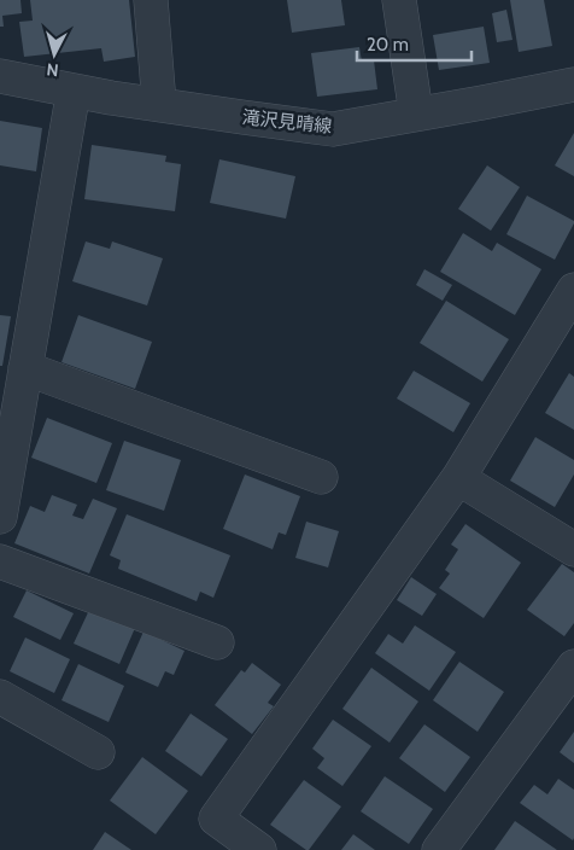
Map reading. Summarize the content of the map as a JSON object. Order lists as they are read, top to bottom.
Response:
{
  "streets": {
    "street": ["滝沢見晴線"]
  },
  "scale_bar": "20 m",
  "north": "bottom"
}
